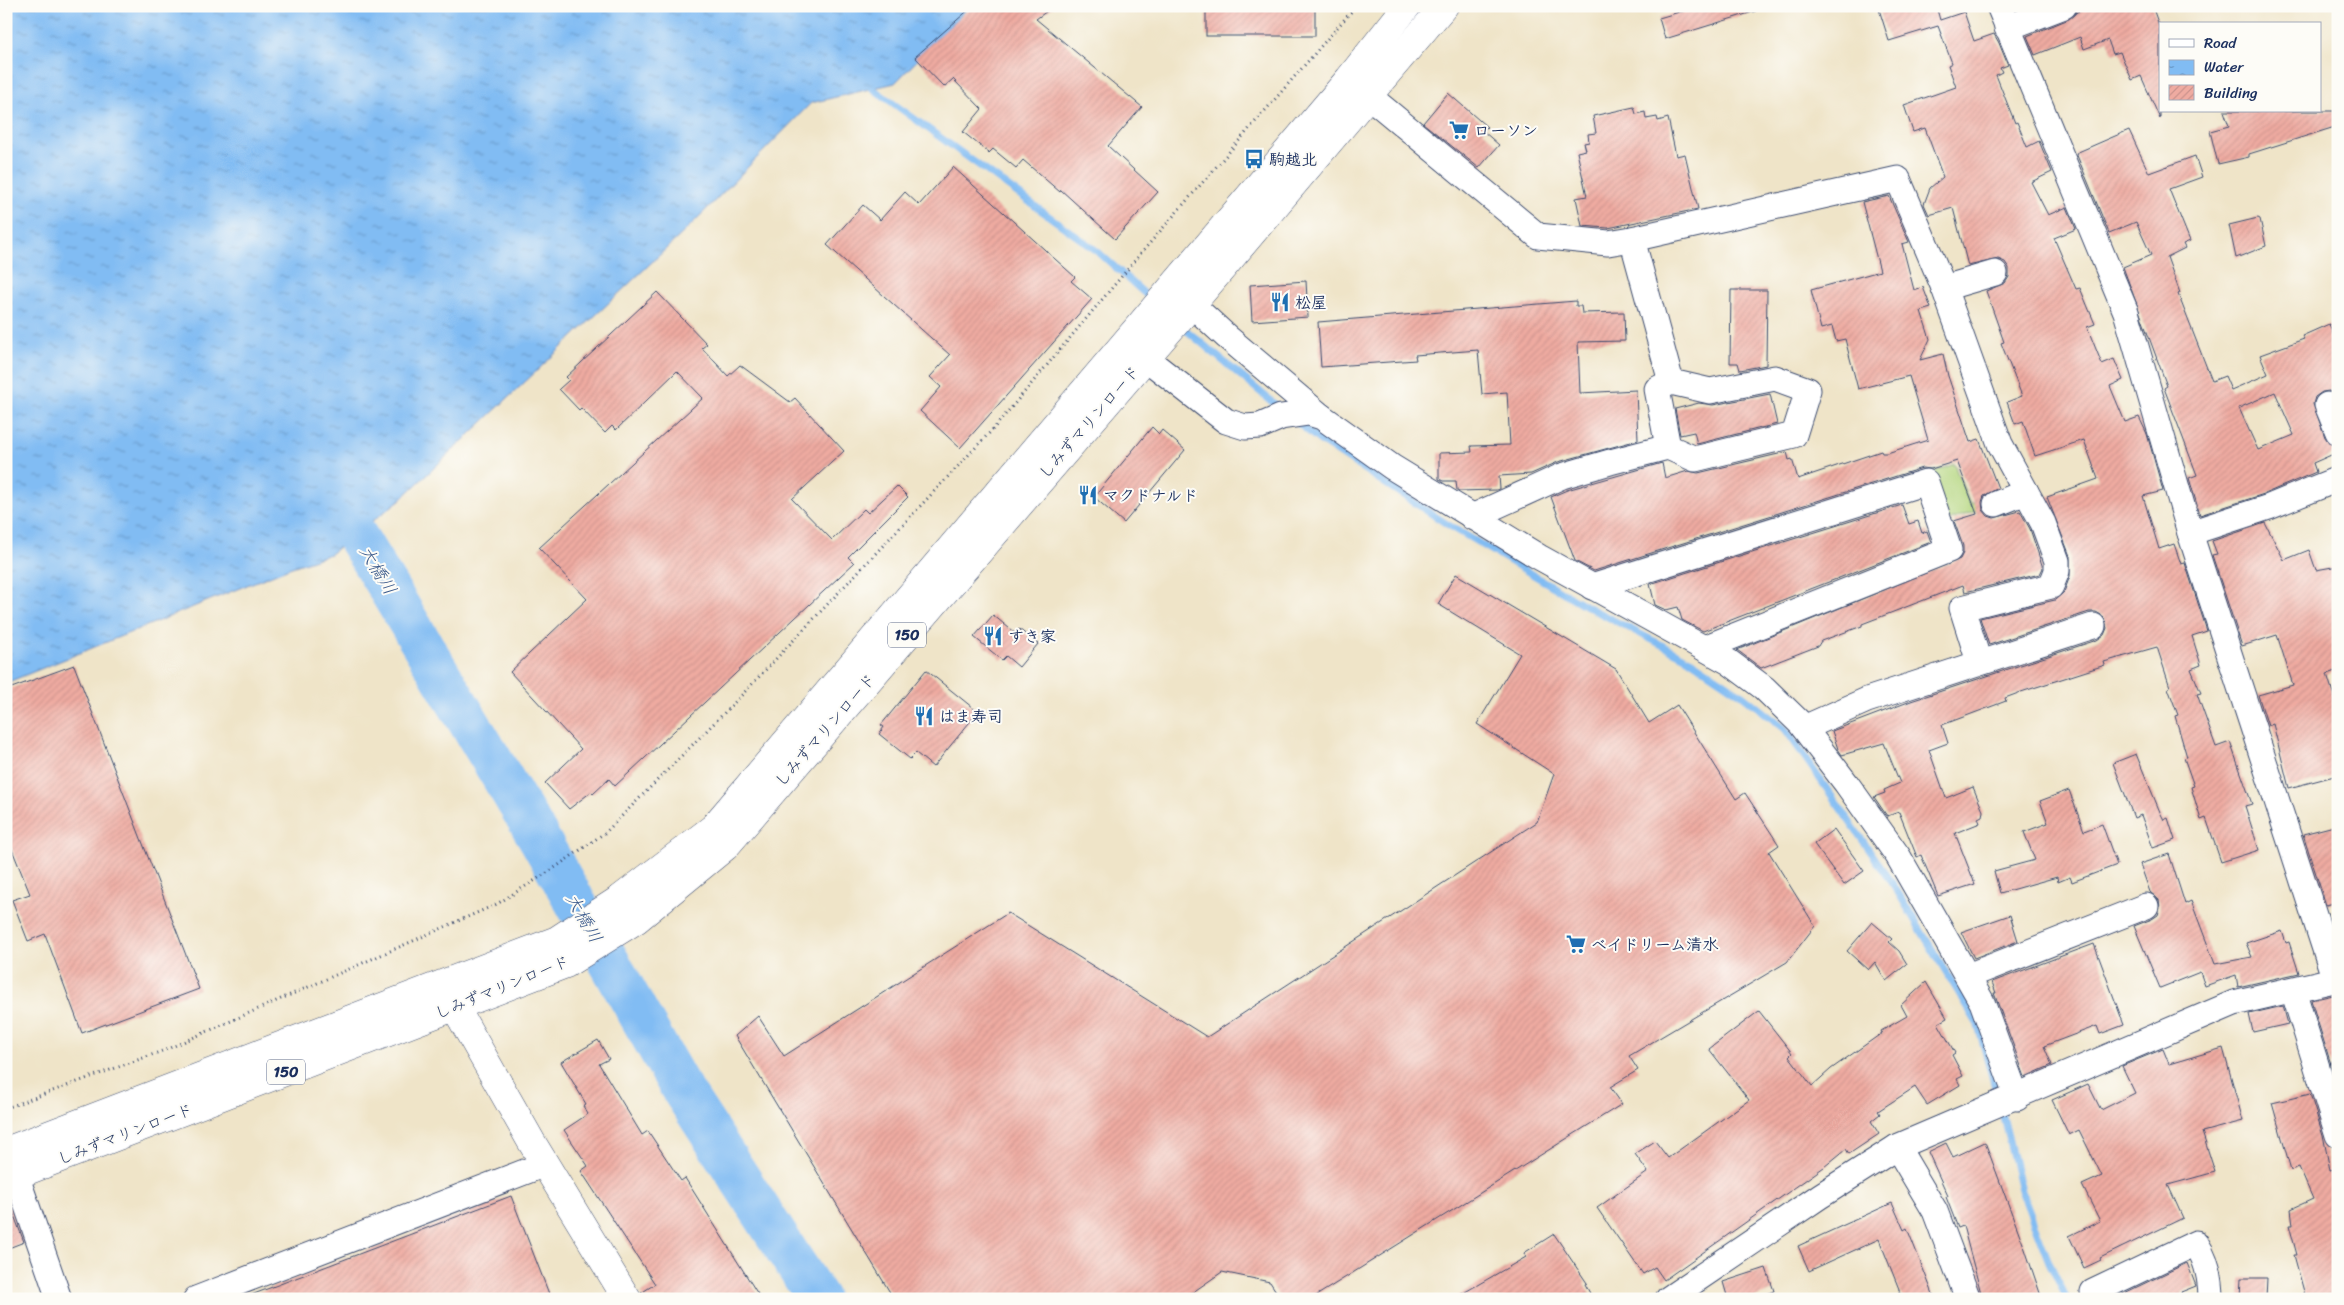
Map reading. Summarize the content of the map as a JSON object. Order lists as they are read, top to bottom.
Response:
{
  "streets": {
    "main road": ["しみずマリンロード", "150"]
  },
  "water": ["大橋川"],
  "places": {
    "supermarket": ["ローソン", "ベイドリーム清水"],
    "bus stop": ["駒越北"],
    "restaurant": [
      "松屋",
      "マクドナルド",
      "すき家",
      "はま寿司"
    ]
  },
  "legend": ["Road", "Water", "Building"]
}
